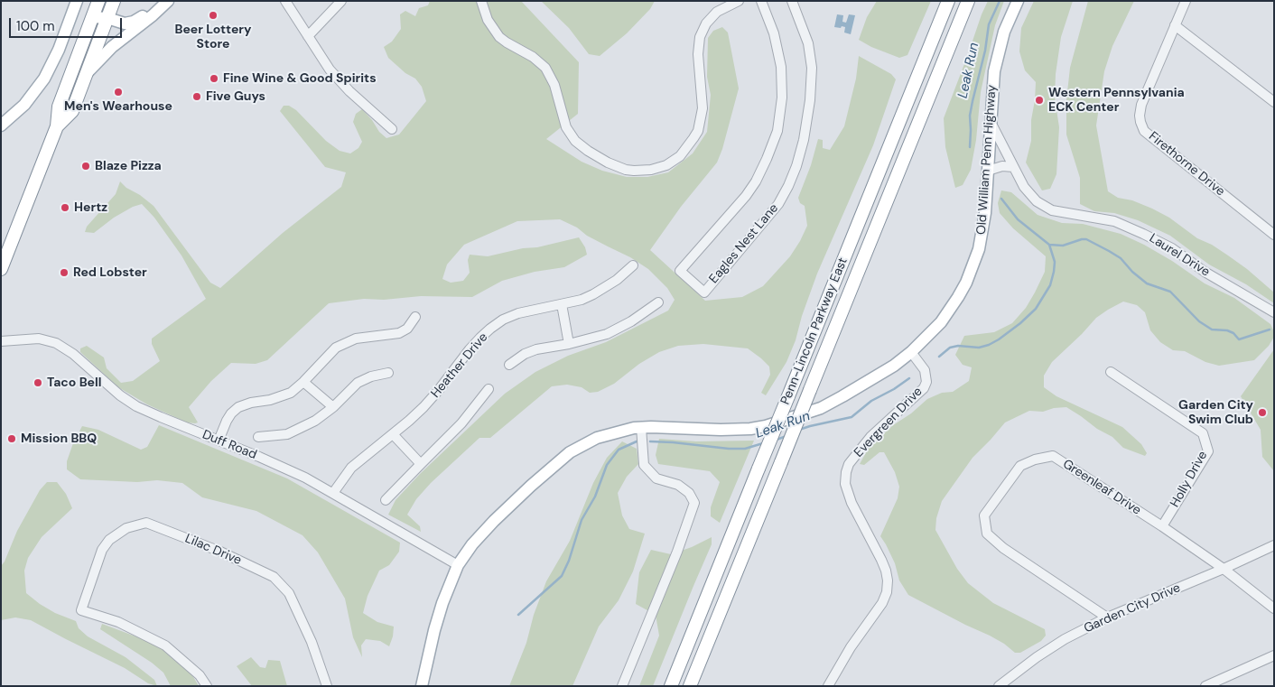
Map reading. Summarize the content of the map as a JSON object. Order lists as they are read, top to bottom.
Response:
{
  "streets": {
    "highway": ["Penn-Lincoln Parkway East"],
    "main road": ["Old William Penn Highway"],
    "street": [
      "Firethorne Drive",
      "Eagles Nest Lane",
      "Laurel Drive",
      "Heather Drive",
      "Evergreen Drive",
      "Duff Road",
      "Holly Drive",
      "Greenleaf Drive",
      "Lilac Drive",
      "Garden City Drive"
    ]
  },
  "crossings": [
    ["Old William Penn Highway", "Laurel Drive"],
    ["Old William Penn Highway", "Evergreen Drive"],
    ["Old William Penn Highway", "Duff Road"],
    ["Heather Drive", "Duff Road"],
    ["Holly Drive", "Greenleaf Drive"],
    ["Greenleaf Drive", "Garden City Drive"]
  ],
  "water": ["Leak Run"],
  "places": [
    "Beer Lottery Store",
    "Fine Wine & Good Spirits",
    "Men's Wearhouse",
    "Five Guys",
    "Western Pennsylvania ECK Center",
    "Blaze Pizza",
    "Hertz",
    "Red Lobster",
    "Taco Bell",
    "Garden City Swim Club",
    "Mission BBQ"
  ],
  "scale_bar": "100 m"
}
